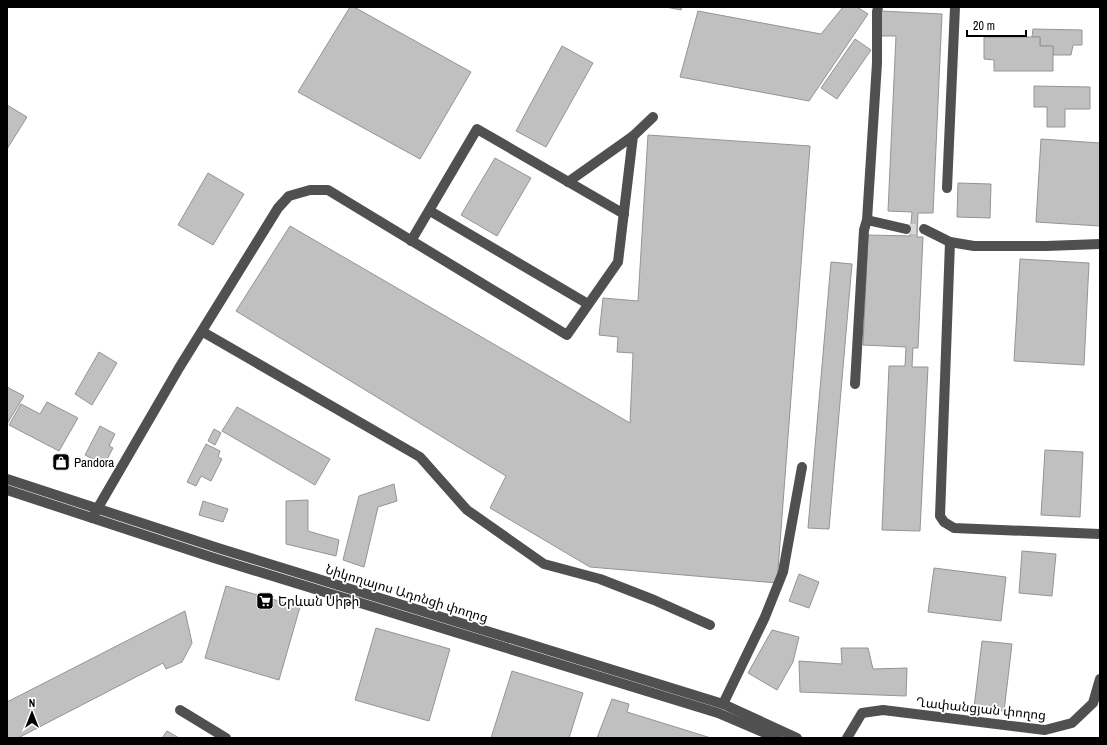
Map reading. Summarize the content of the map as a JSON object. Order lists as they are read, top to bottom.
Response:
{
  "streets": {
    "street": ["Նիկողայոս Ադոնցի փողոց", "Ղափանցյան փողոց"]
  },
  "places": {
    "shop": ["Pandora"],
    "supermarket": ["Երևան Սիթի"]
  },
  "scale_bar": "20 m",
  "north": "top"
}
